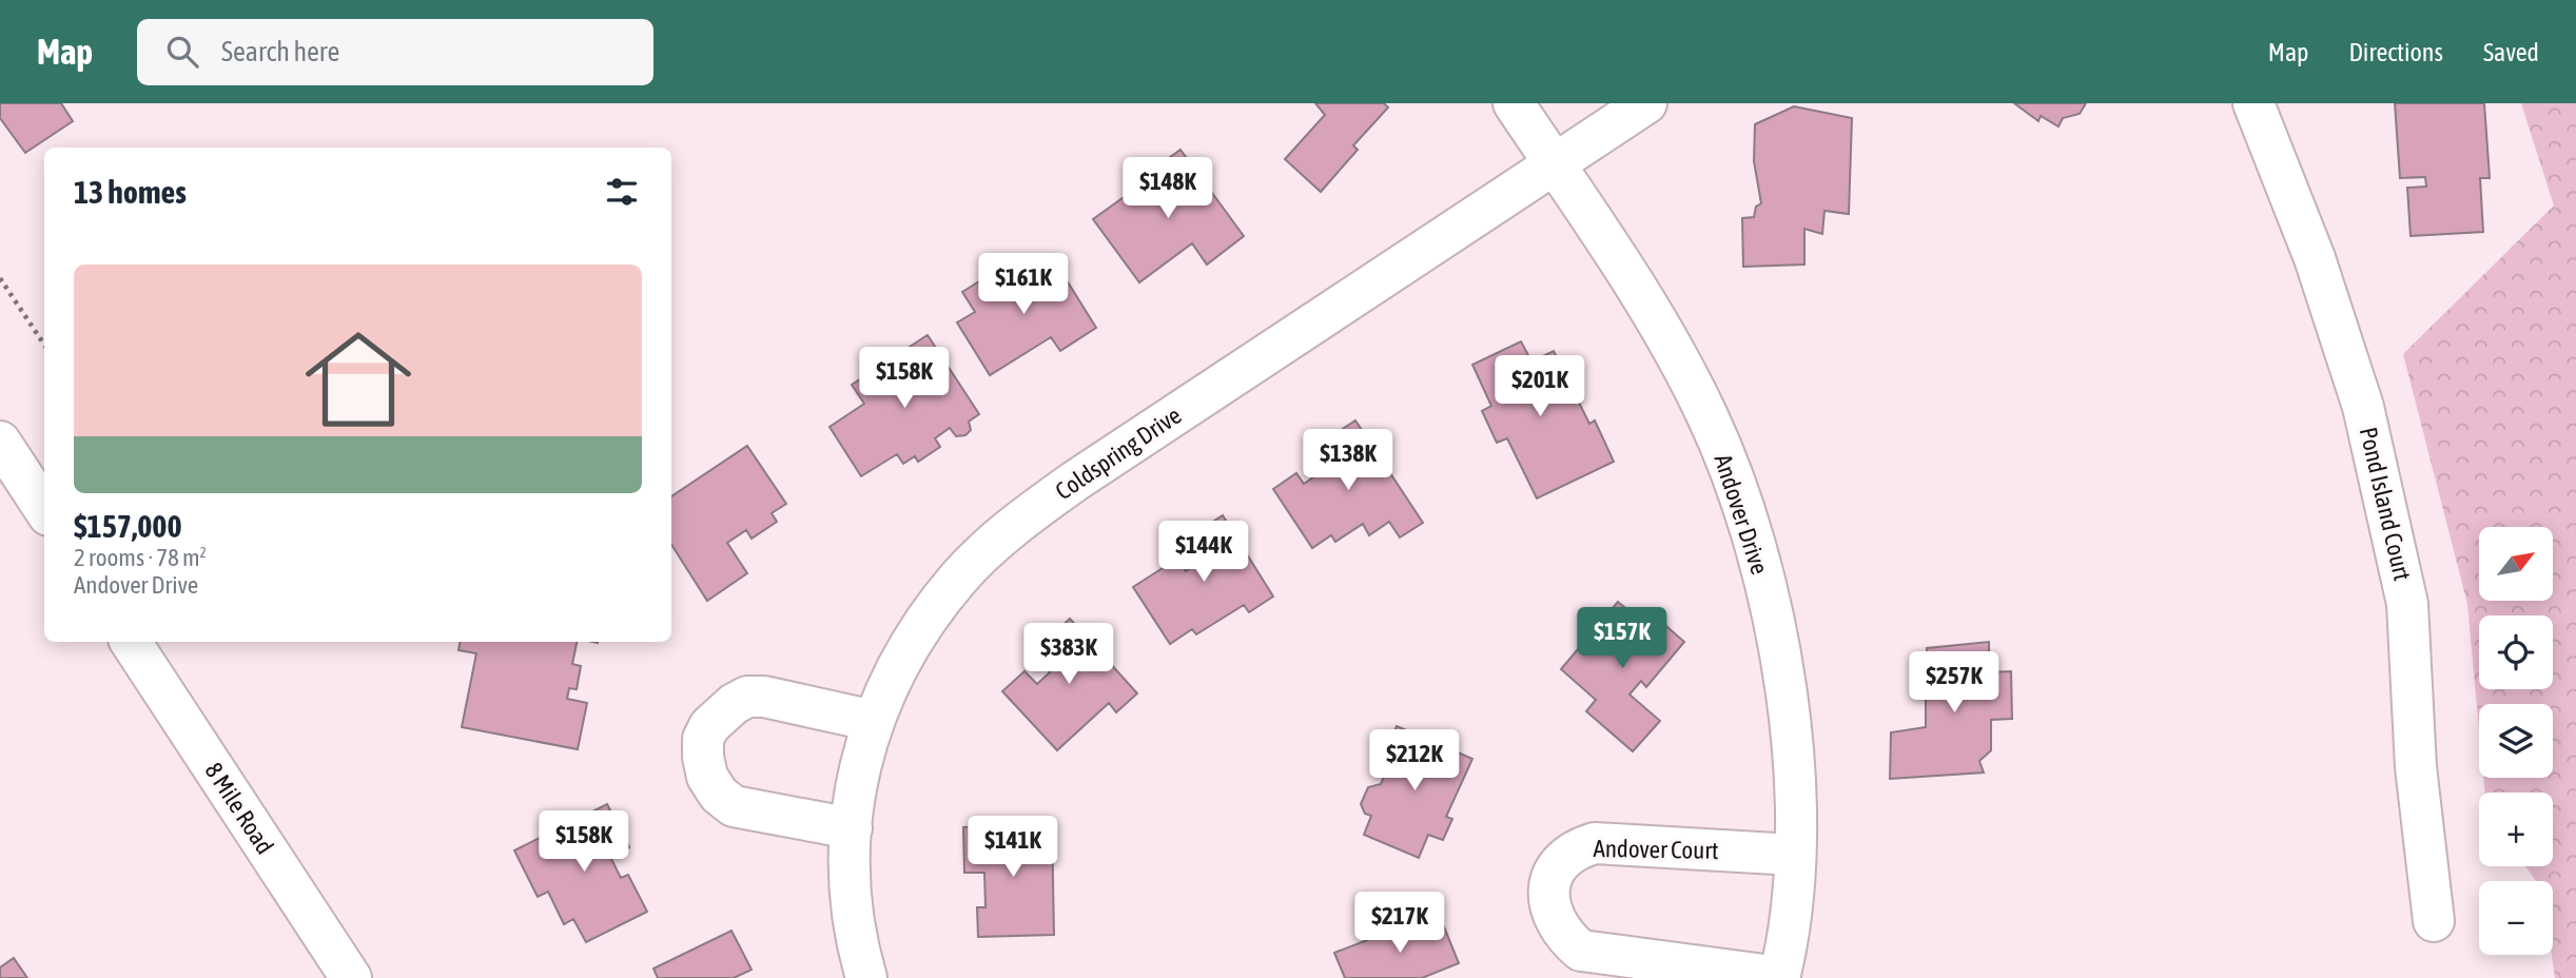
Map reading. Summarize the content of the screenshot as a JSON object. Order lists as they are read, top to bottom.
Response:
{
  "streets": {
    "street": [
      "Coldspring Drive",
      "Pond Island Court",
      "Andover Drive",
      "8 Mile Road",
      "Andover Court"
    ]
  },
  "crossings": [
    ["Coldspring Drive", "Andover Drive"],
    ["Andover Drive", "Andover Court"]
  ],
  "north": "top right",
  "page": {
    "header": "Map",
    "search": "Search here",
    "nav": ["Map", "Directions", "Saved"],
    "heading": "13 homes",
    "price": [
      "$148K",
      "$161K",
      "$158K",
      "$201K",
      "$138K",
      "$144K",
      "$157K",
      "$383K",
      "$257K",
      "$212K",
      "$158K",
      "$141K",
      "$217K"
    ],
    "list": [
      {
        "name": "$157,000",
        "note": "2 rooms · 78 m² · Andover Drive"
      }
    ],
    "map_buttons": ["+", "−"]
  }
}
